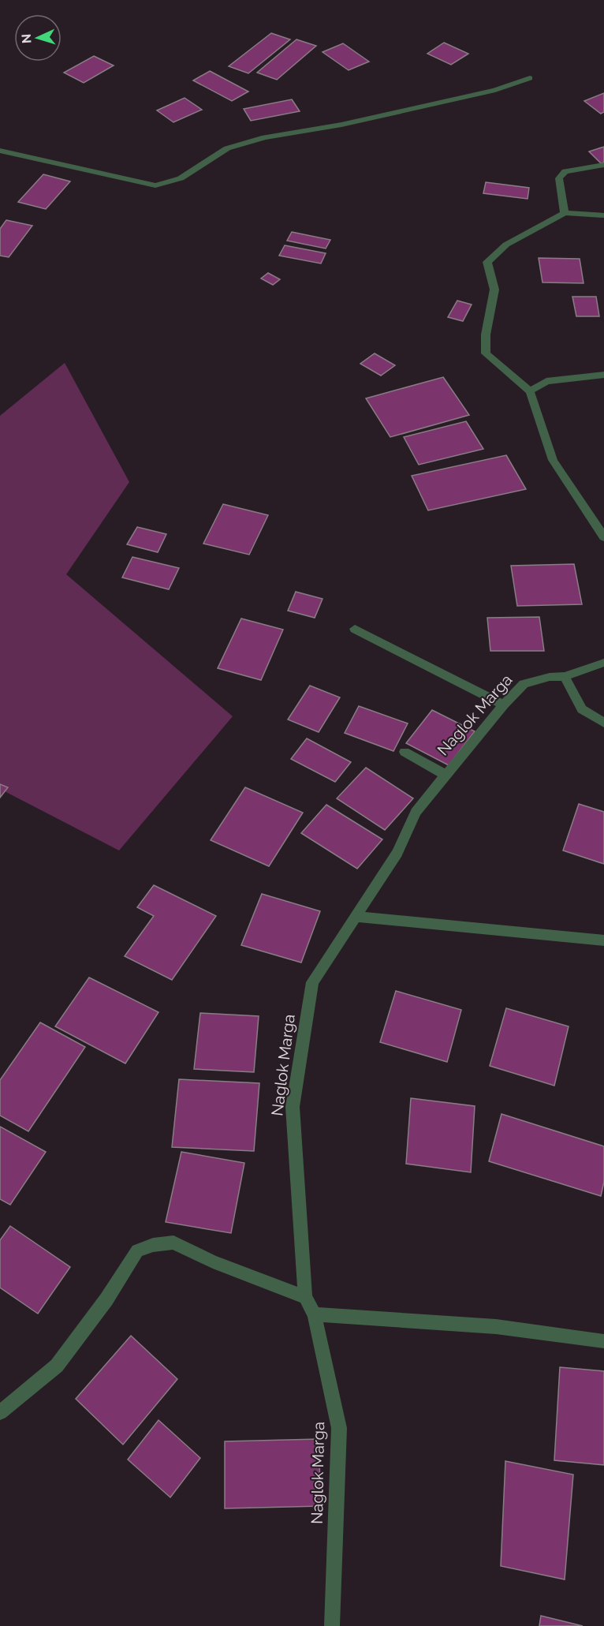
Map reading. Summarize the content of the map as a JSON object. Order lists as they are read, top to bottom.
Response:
{
  "streets": {
    "street": ["Naglok Marga"]
  },
  "north": "left"
}
